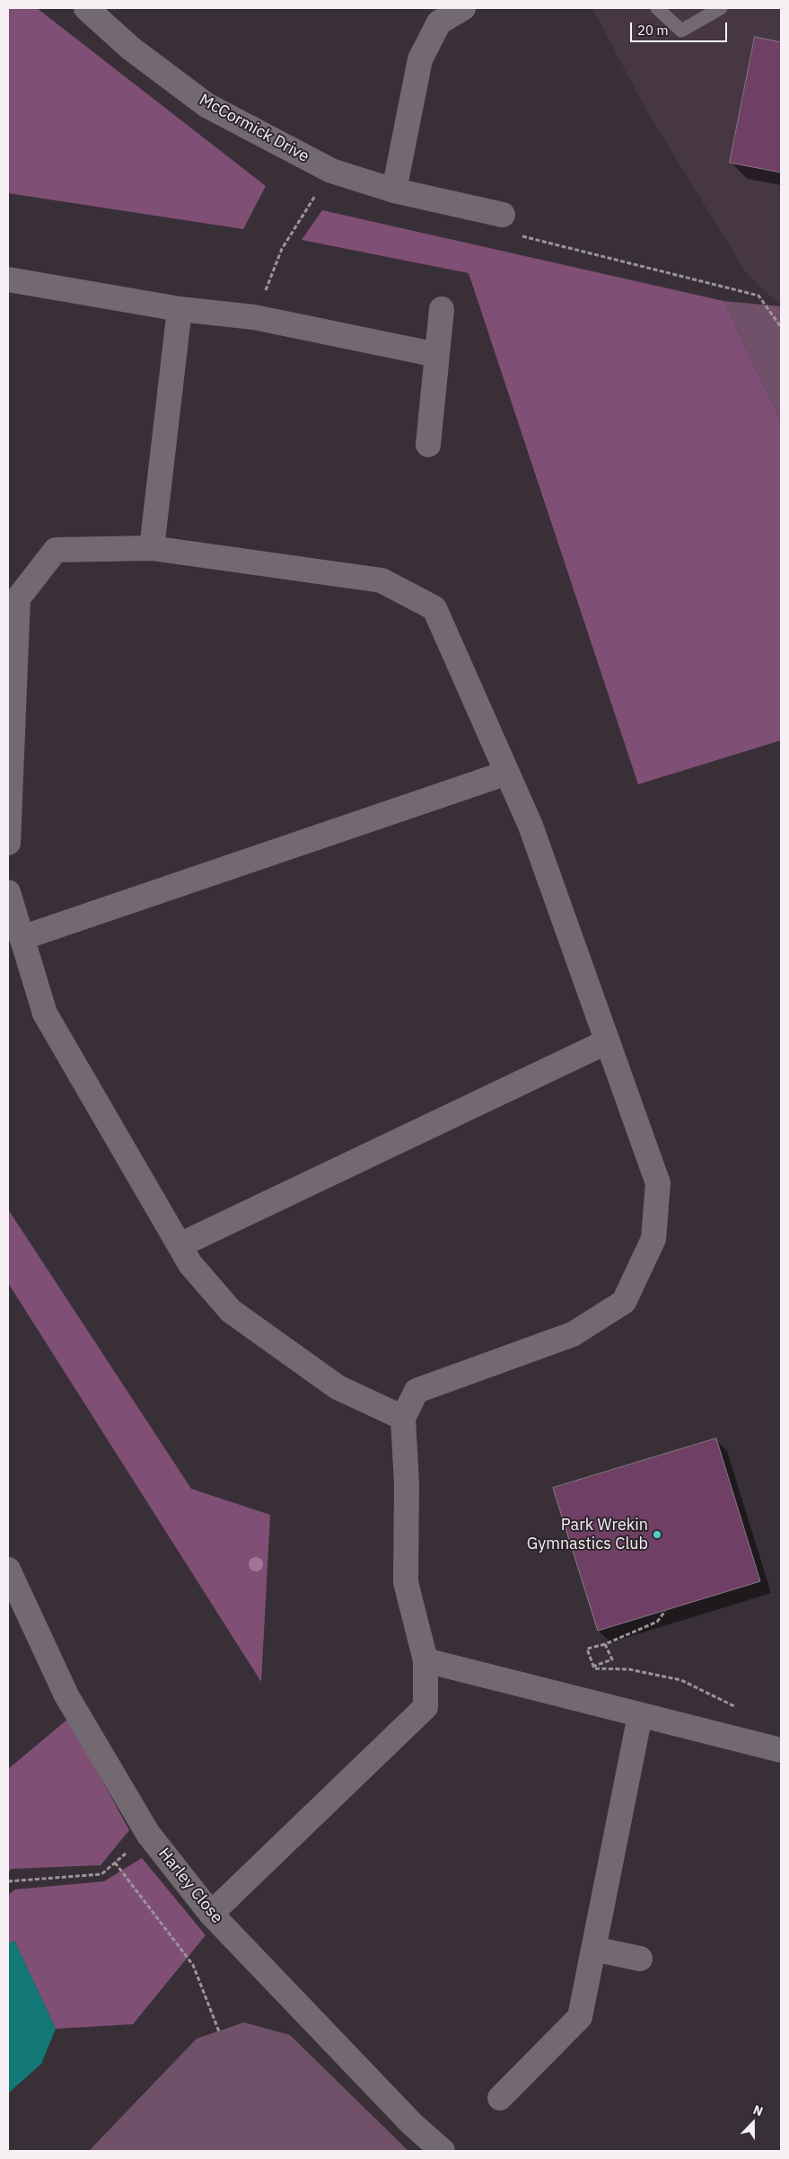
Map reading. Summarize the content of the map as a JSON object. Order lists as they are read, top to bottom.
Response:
{
  "streets": {
    "street": ["McCormick Drive", "Harley Close"]
  },
  "places": ["Park Wrekin Gymnastics Club"],
  "scale_bar": "20 m",
  "north": "top"
}
